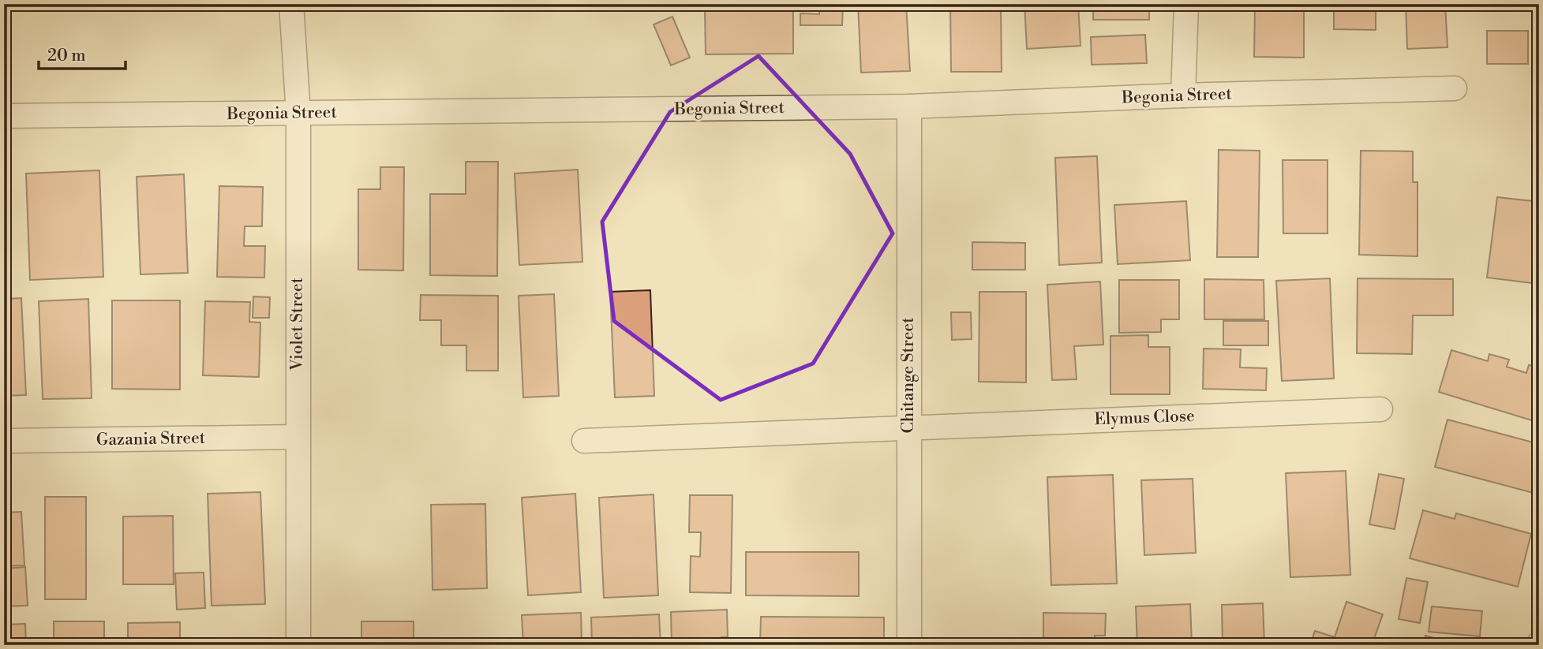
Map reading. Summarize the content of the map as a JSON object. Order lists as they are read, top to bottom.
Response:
{
  "streets": {
    "street": [
      "Begonia Street",
      "Violet Street",
      "Chitange Street",
      "Elymus Close",
      "Gazania Street"
    ]
  },
  "crossings": [
    ["Begonia Street", "Violet Street"],
    ["Begonia Street", "Chitange Street"],
    ["Violet Street", "Gazania Street"],
    ["Chitange Street", "Elymus Close"]
  ],
  "scale_bar": "20 m"
}
